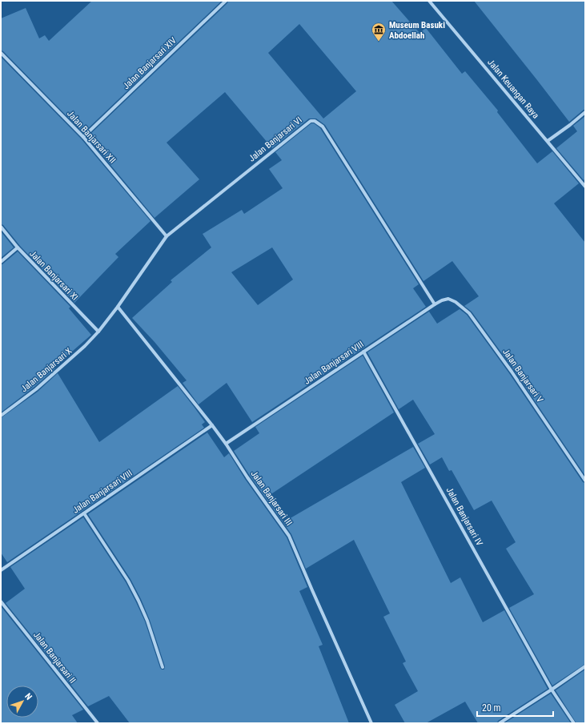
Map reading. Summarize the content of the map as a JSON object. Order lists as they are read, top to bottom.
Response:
{
  "streets": {
    "street": [
      "Jalan Banjarsari XIV",
      "Jalan Keuangan Raya",
      "Jalan Banjarsari XII",
      "Jalan Banjarsari VI",
      "Jalan Banjarsari XI",
      "Jalan Banjarsari VIII",
      "Jalan Banjarsari X",
      "Jalan Banjarsari V",
      "Jalan Banjarsari III",
      "Jalan Banjarsari IV",
      "Jalan Banjarsari II"
    ]
  },
  "crossings": [
    ["Jalan Banjarsari XIV", "Jalan Banjarsari XII"],
    ["Jalan Banjarsari XII", "Jalan Banjarsari VI"],
    ["Jalan Banjarsari VI", "Jalan Banjarsari XI"],
    ["Jalan Banjarsari VI", "Jalan Banjarsari VIII"],
    ["Jalan Banjarsari VI", "Jalan Banjarsari X"],
    ["Jalan Banjarsari VI", "Jalan Banjarsari V"],
    ["Jalan Banjarsari VI", "Jalan Banjarsari III"],
    ["Jalan Banjarsari XI", "Jalan Banjarsari X"],
    ["Jalan Banjarsari VIII", "Jalan Banjarsari V"],
    ["Jalan Banjarsari VIII", "Jalan Banjarsari III"],
    ["Jalan Banjarsari VIII", "Jalan Banjarsari IV"]
  ],
  "places": {
    "museum": ["Museum Basuki Abdoellah"]
  },
  "scale_bar": "20 m",
  "north": "top right"
}
